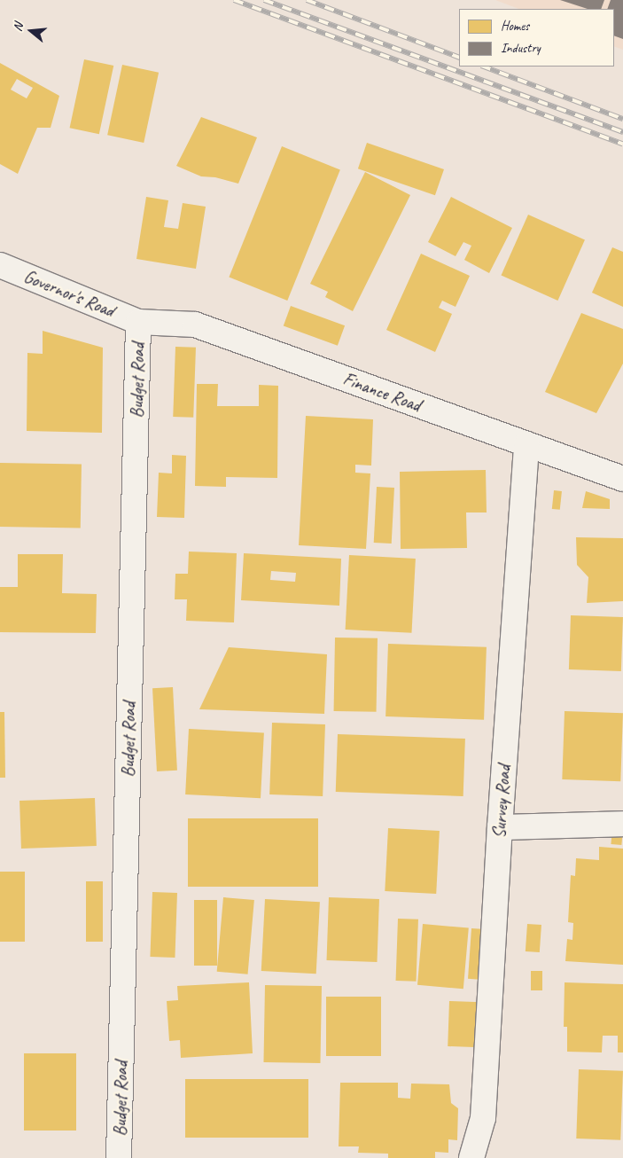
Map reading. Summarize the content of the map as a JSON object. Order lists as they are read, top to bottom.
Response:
{
  "streets": {
    "street": [
      "Governor's Road",
      "Budget Road",
      "Finance Road",
      "Survey Road"
    ]
  },
  "crossings": [
    ["Governor's Road", "Budget Road"],
    ["Governor's Road", "Finance Road"],
    ["Budget Road", "Finance Road"],
    ["Finance Road", "Survey Road"]
  ],
  "legend": ["Homes", "Industry"],
  "north": "left"
}
